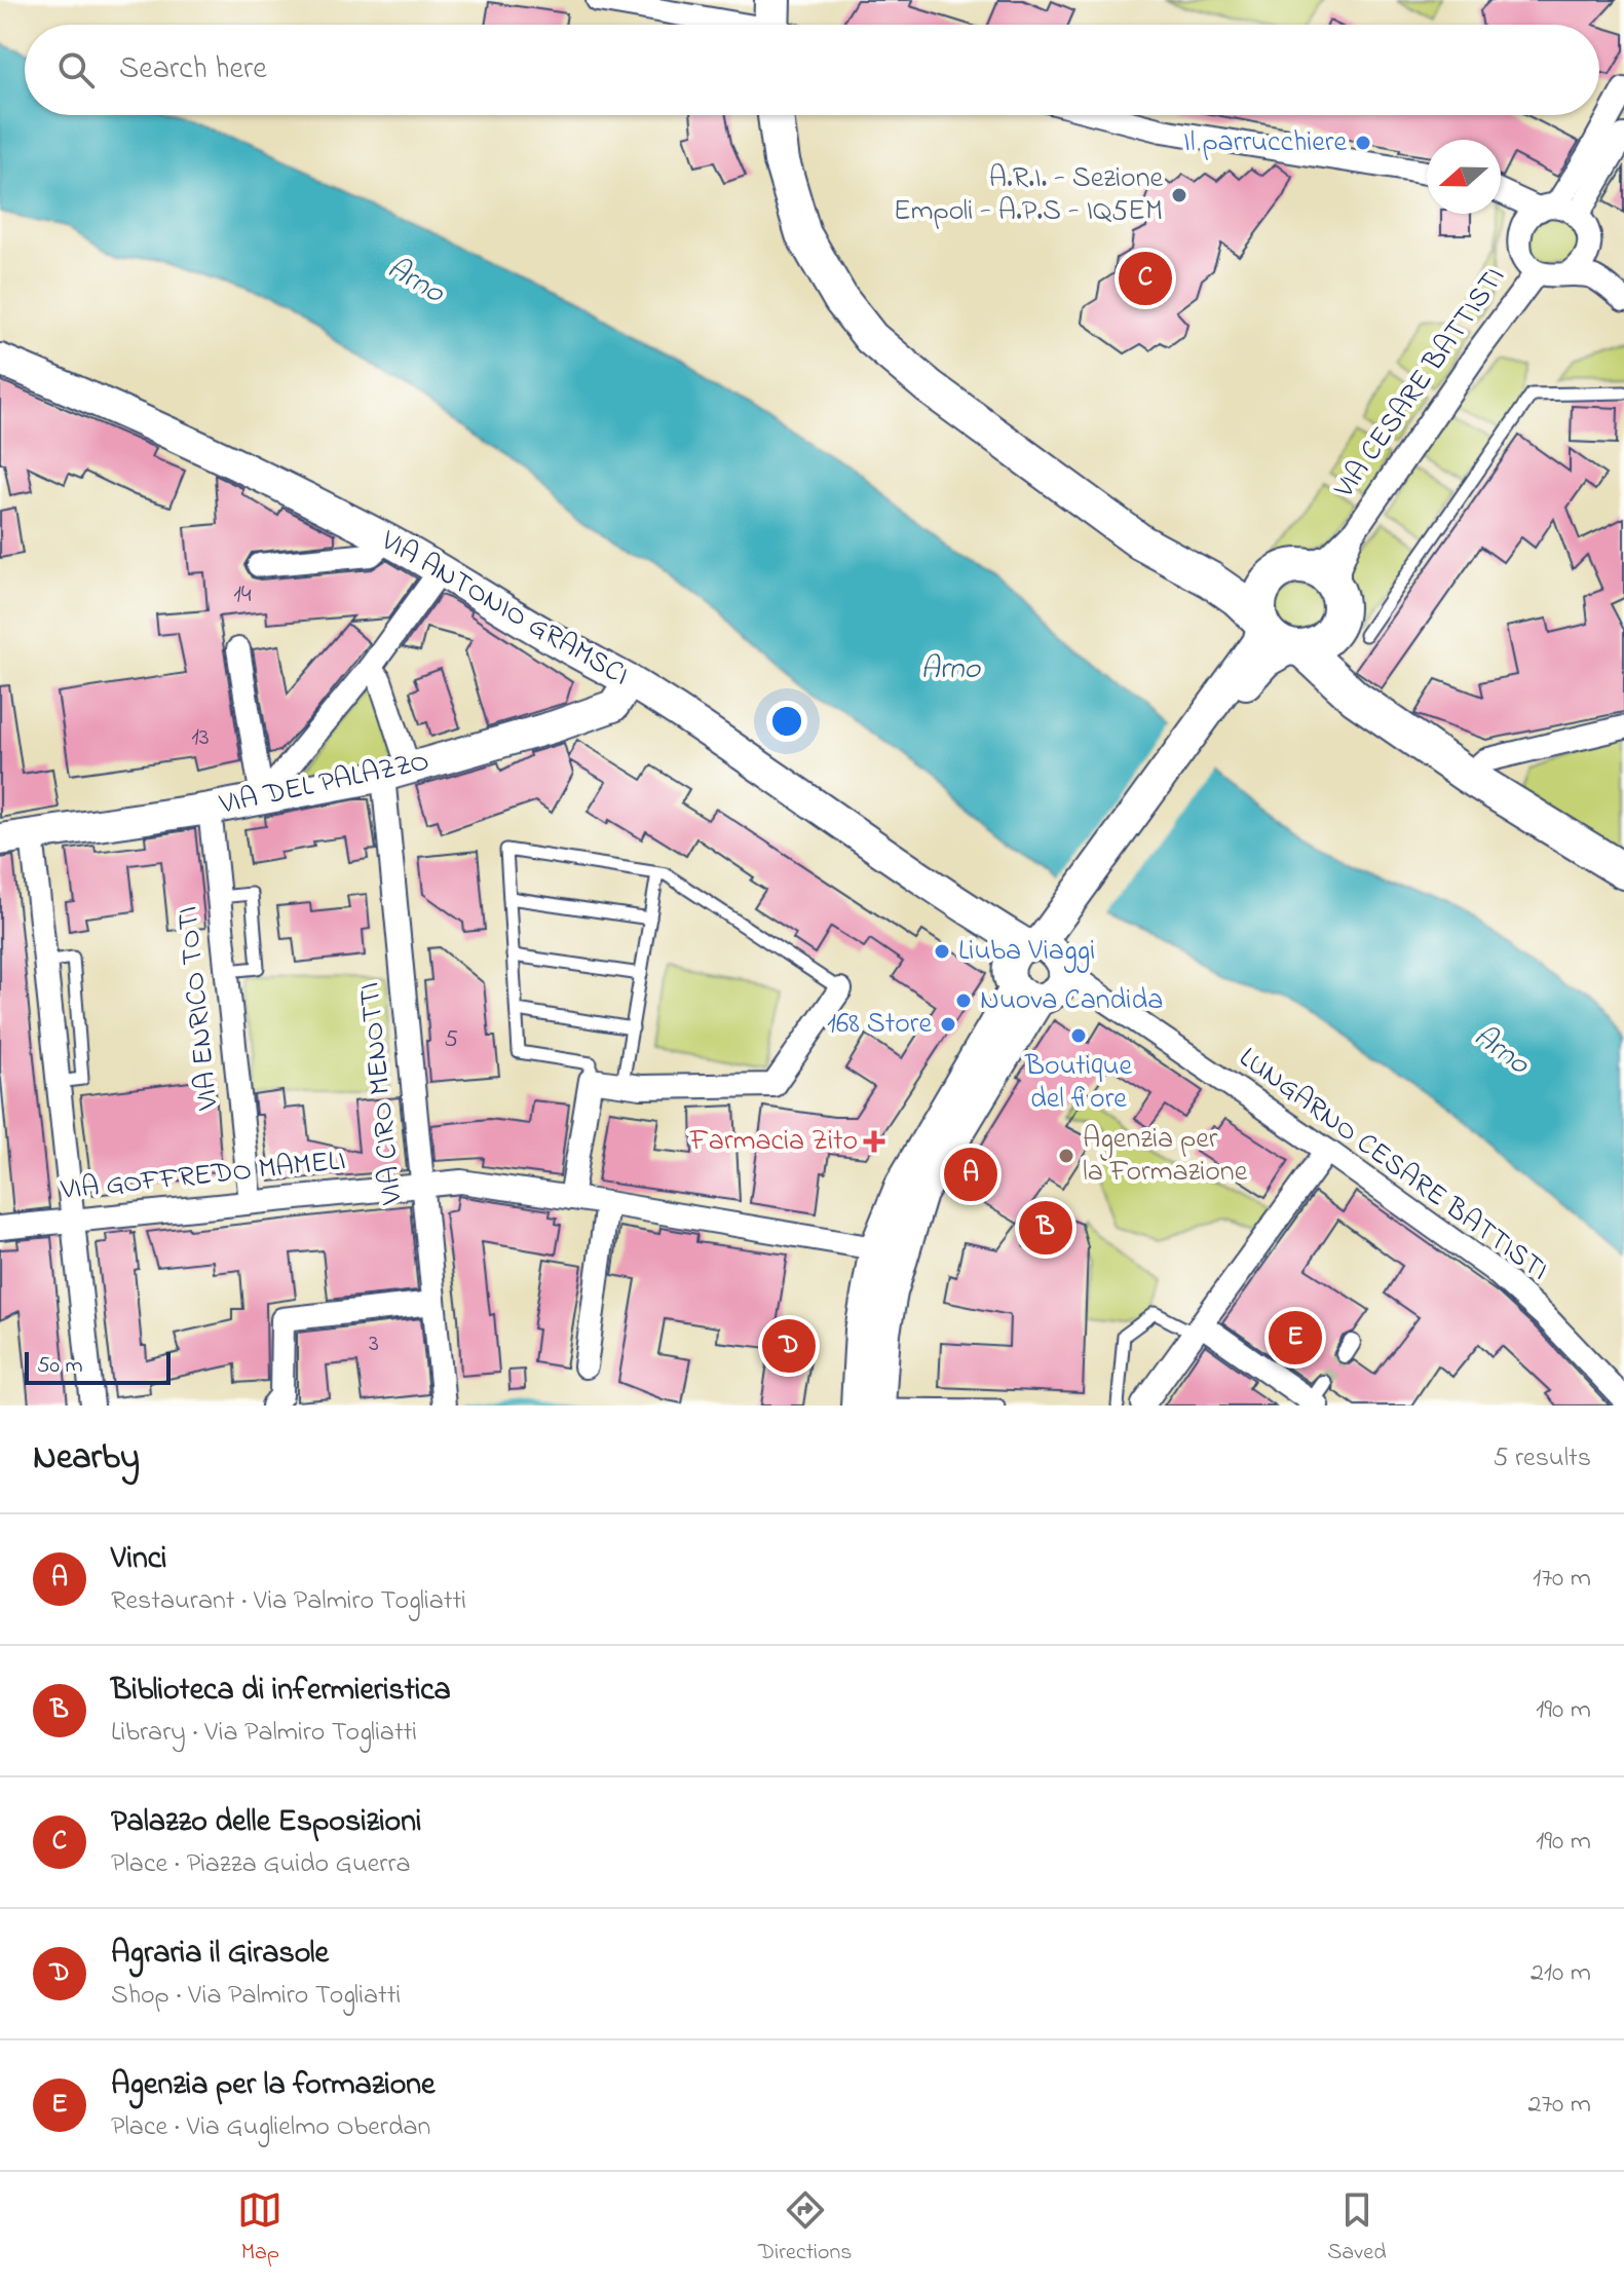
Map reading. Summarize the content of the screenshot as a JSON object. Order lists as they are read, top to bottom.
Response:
{
  "streets": {
    "main road": ["VIA ANTONIO GRAMSCI", "VIA DEL PALAZZO"],
    "street": [
      "VIA CESARE BATTISTI",
      "VIA ENRICO TOTI",
      "VIA CIRO MENOTTI",
      "LUNGARNO CESARE BATTISTI",
      "VIA GOFFREDO MAMELI"
    ]
  },
  "crossings": [
    ["VIA ANTONIO GRAMSCI", "VIA DEL PALAZZO"],
    ["VIA ANTONIO GRAMSCI", "LUNGARNO CESARE BATTISTI"],
    ["VIA DEL PALAZZO", "VIA ENRICO TOTI"],
    ["VIA DEL PALAZZO", "VIA CIRO MENOTTI"],
    ["VIA ENRICO TOTI", "VIA GOFFREDO MAMELI"],
    ["VIA CIRO MENOTTI", "VIA GOFFREDO MAMELI"]
  ],
  "water": ["Arno"],
  "places": {
    "other": [
      "Il parrucchiere",
      "A.R.I. - Sezione Empoli - A.P.S - IQ5EM",
      "Liuba Viaggi",
      "Nuova Candida",
      "168 Store",
      "Boutique del fiore",
      "Agenzia per la Formazione"
    ],
    "health": ["Farmacia Zito"]
  },
  "house_numbers": [
    "14",
    "13",
    "5",
    "3"
  ],
  "scale_bar": "50 m",
  "north": "left",
  "page": {
    "search": "Search here",
    "pins": [
      "C",
      "A",
      "B",
      "E",
      "D"
    ],
    "scale": "50 m",
    "heading": ["Nearby", "5 results"],
    "list": [
      {
        "mark": "A",
        "name": "Vinci",
        "note": "Restaurant · Via Palmiro Togliatti",
        "value": "170 m"
      },
      {
        "mark": "B",
        "name": "Biblioteca di infermieristica",
        "note": "Library · Via Palmiro Togliatti",
        "value": "190 m"
      },
      {
        "mark": "C",
        "name": "Palazzo delle Esposizioni",
        "note": "Place · Piazza Guido Guerra",
        "value": "190 m"
      },
      {
        "mark": "D",
        "name": "Agraria il Girasole",
        "note": "Shop · Via Palmiro Togliatti",
        "value": "210 m"
      },
      {
        "mark": "E",
        "name": "Agenzia per la formazione",
        "note": "Place · Via Guglielmo Oberdan",
        "value": "270 m"
      }
    ],
    "nav": ["Map", "Directions", "Saved"]
  }
}
